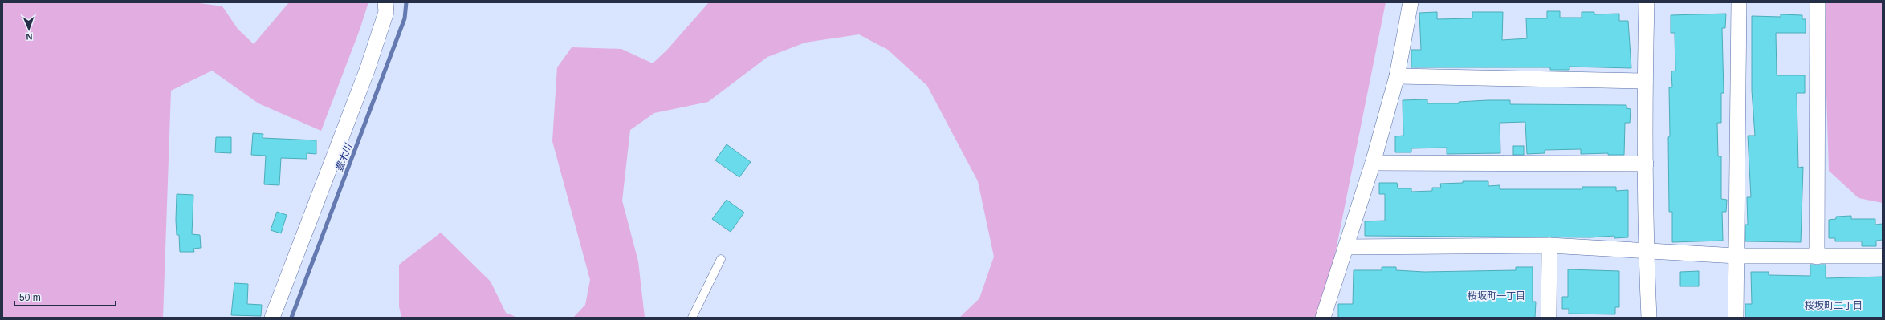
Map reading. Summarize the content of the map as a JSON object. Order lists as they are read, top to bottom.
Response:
{
  "districts": ["桜坂町一丁目", "桜坂町二丁目"],
  "water": ["豊木川"],
  "scale_bar": "50 m",
  "north": "bottom"
}
